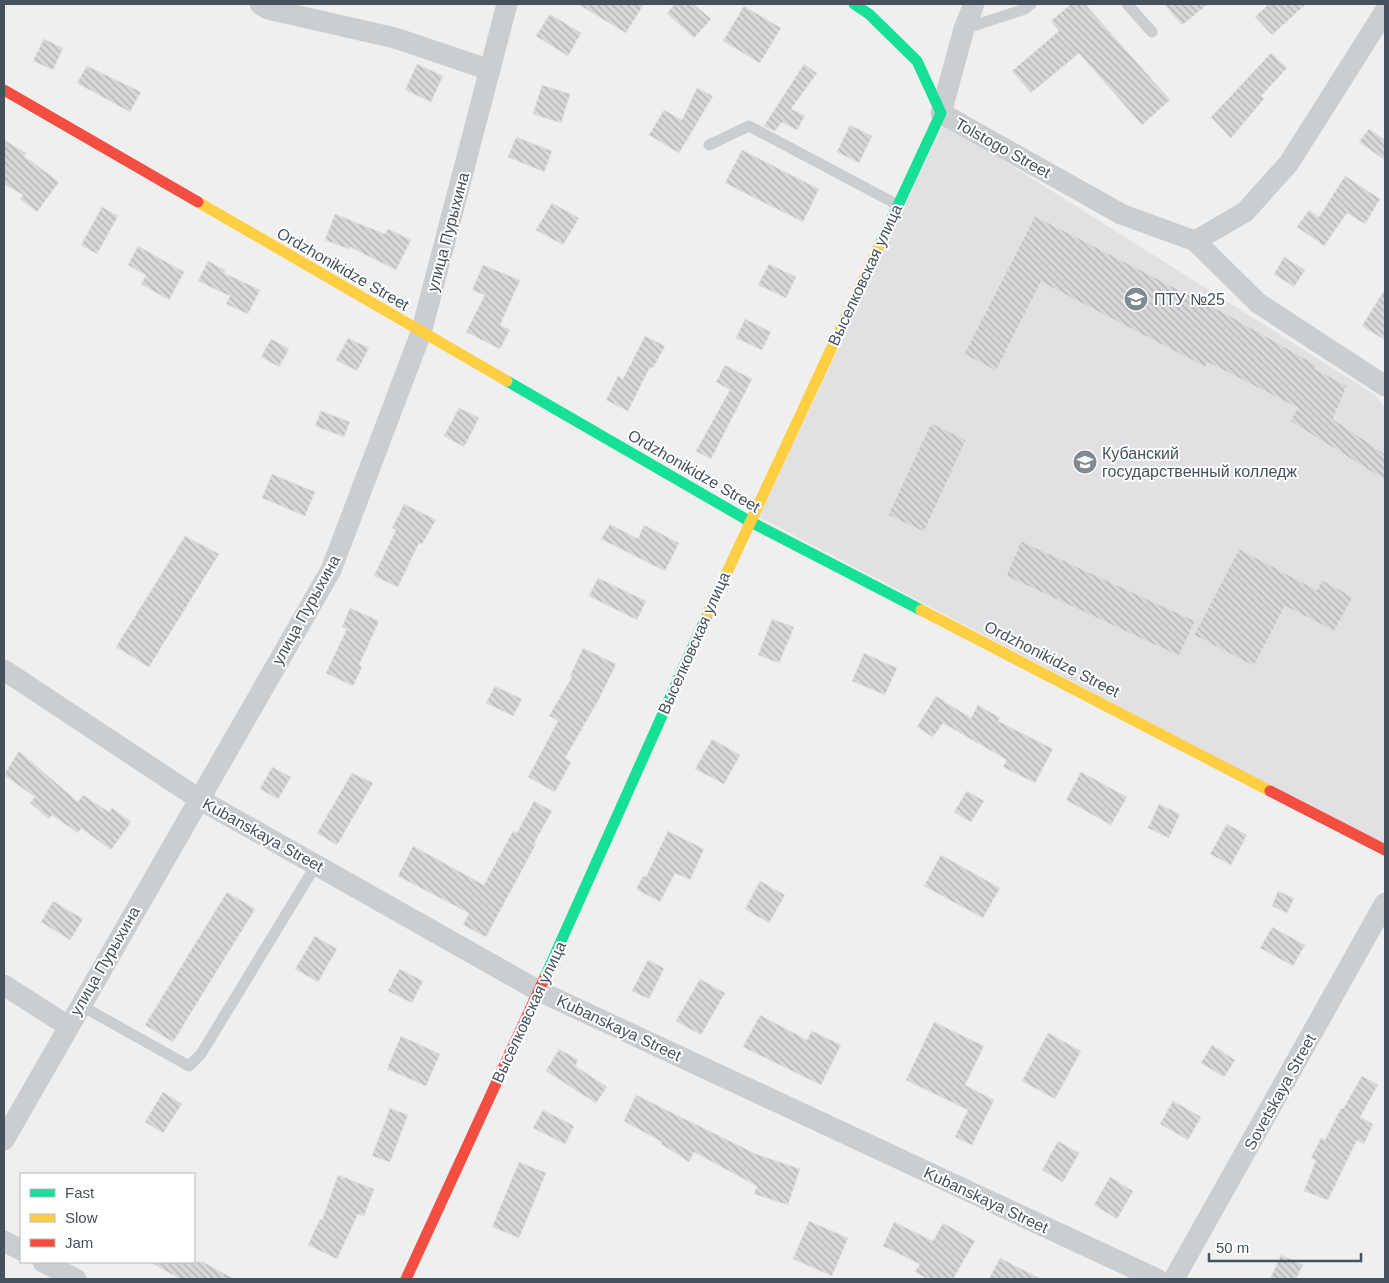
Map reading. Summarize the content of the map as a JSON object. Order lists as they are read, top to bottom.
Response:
{
  "streets": {
    "street": [
      "Tolstogo Street",
      "улица Пурыхина",
      "Ordzhonikidze Street",
      "Выселковская улица",
      "Kubanskaya Street",
      "Sovetskaya Street"
    ]
  },
  "crossings": [
    ["Tolstogo Street", "Выселковская улица"],
    ["улица Пурыхина", "Ordzhonikidze Street"],
    ["улица Пурыхина", "Kubanskaya Street"],
    ["Ordzhonikidze Street", "Выселковская улица"],
    ["Выселковская улица", "Kubanskaya Street"]
  ],
  "places": {
    "school or university": ["ПТУ №25", "Кубанский государственный колледж"]
  },
  "legend": ["Fast", "Slow", "Jam"],
  "scale_bar": "50 m"
}
